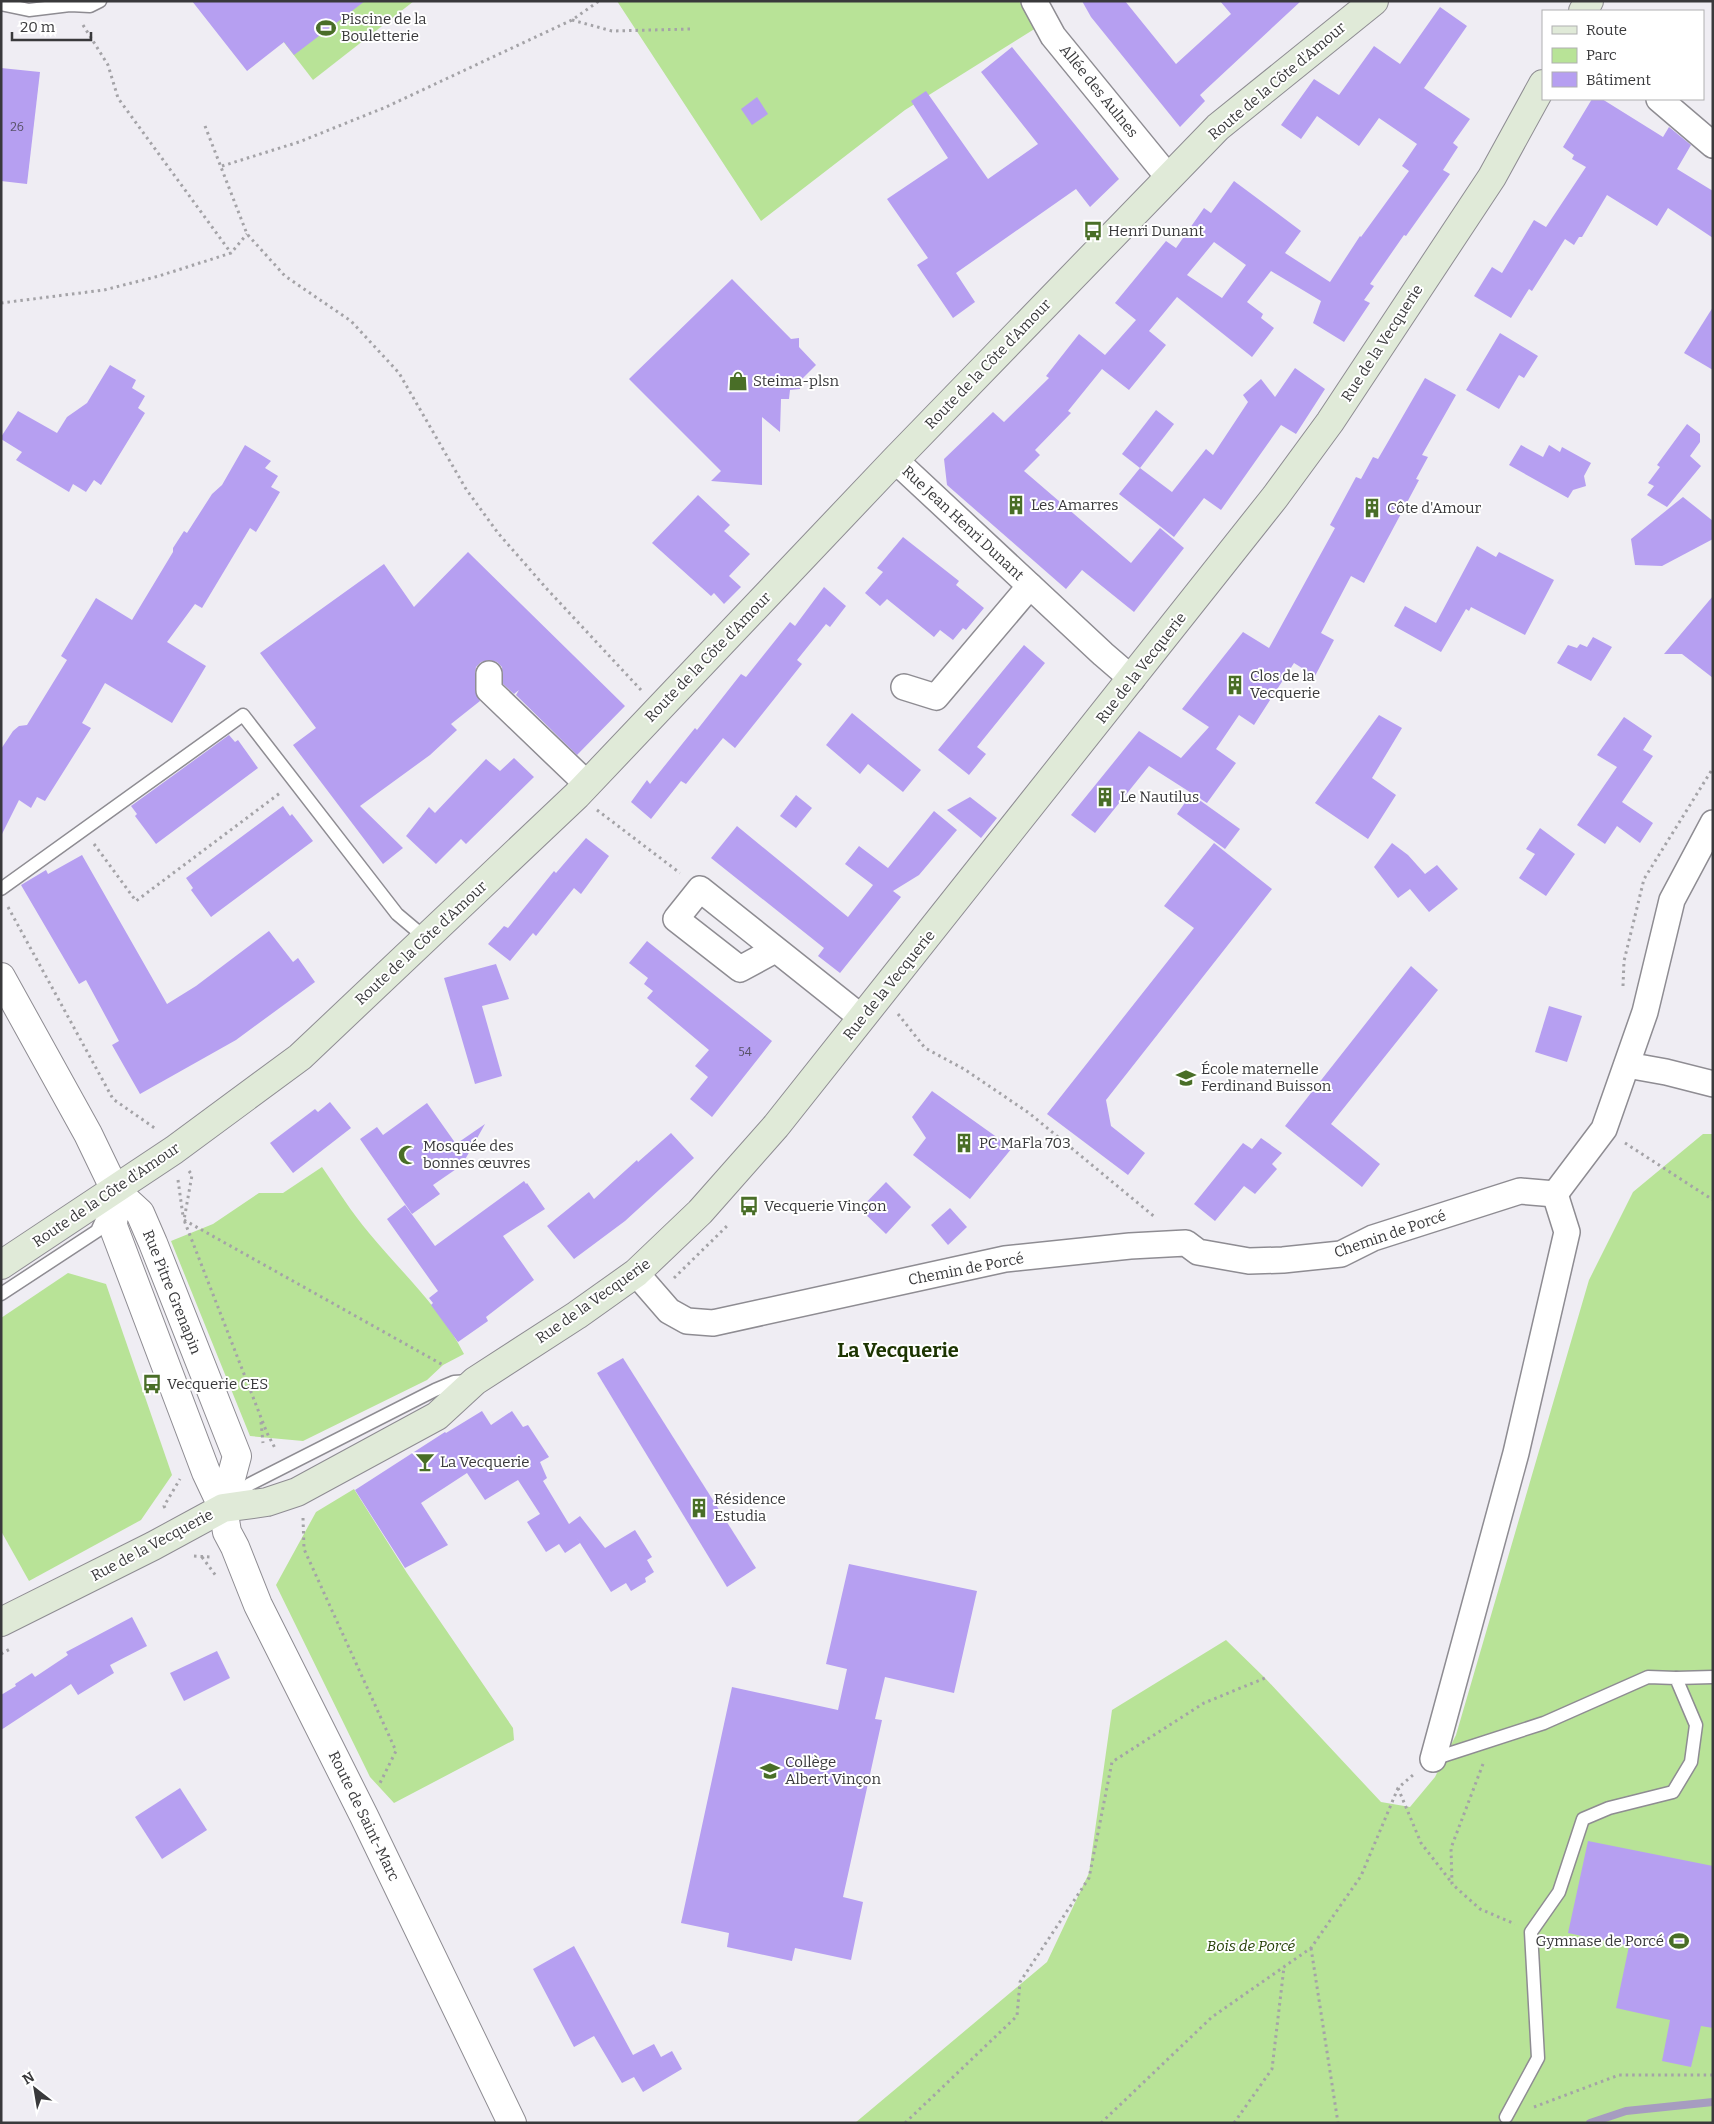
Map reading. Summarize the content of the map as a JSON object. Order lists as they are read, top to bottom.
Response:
{
  "streets": {
    "main road": ["Route de la Côte d'Amour", "Rue de la Vecquerie"],
    "street": [
      "Allée des Aulnes",
      "Rue Jean Henri Dunant",
      "Chemin de Porcé",
      "Rue Pitre Grenapin",
      "Route de Saint-Marc"
    ]
  },
  "crossings": [
    ["Route de la Côte d'Amour", "Allée des Aulnes"],
    ["Route de la Côte d'Amour", "Rue Jean Henri Dunant"],
    ["Route de la Côte d'Amour", "Rue Pitre Grenapin"],
    ["Rue de la Vecquerie", "Rue Jean Henri Dunant"],
    ["Rue de la Vecquerie", "Chemin de Porcé"],
    ["Rue de la Vecquerie", "Rue Pitre Grenapin"],
    ["Rue de la Vecquerie", "Route de Saint-Marc"],
    ["Rue Pitre Grenapin", "Route de Saint-Marc"]
  ],
  "districts": ["La Vecquerie"],
  "parks": ["Bois de Porcé"],
  "places": {
    "sports": ["Piscine de la Bouletterie", "Gymnase de Porcé"],
    "bus stop": ["Henri Dunant", "Vecquerie Vinçon", "Vecquerie CES"],
    "shop": ["Steima-plsn"],
    "building": [
      "Les Amarres",
      "Côte d'Amour",
      "Clos de la Vecquerie",
      "Le Nautilus",
      "PC MaFla 703",
      "Résidence Estudia"
    ],
    "school or university": ["École maternelle Ferdinand Buisson", "Collège Albert Vinçon"],
    "mosque": ["Mosquée des bonnes œuvres"],
    "bar": ["La Vecquerie"]
  },
  "house_numbers": ["26", "54"],
  "legend": ["Route", "Parc", "Bâtiment"],
  "scale_bar": "20 m",
  "north": "top left"
}
